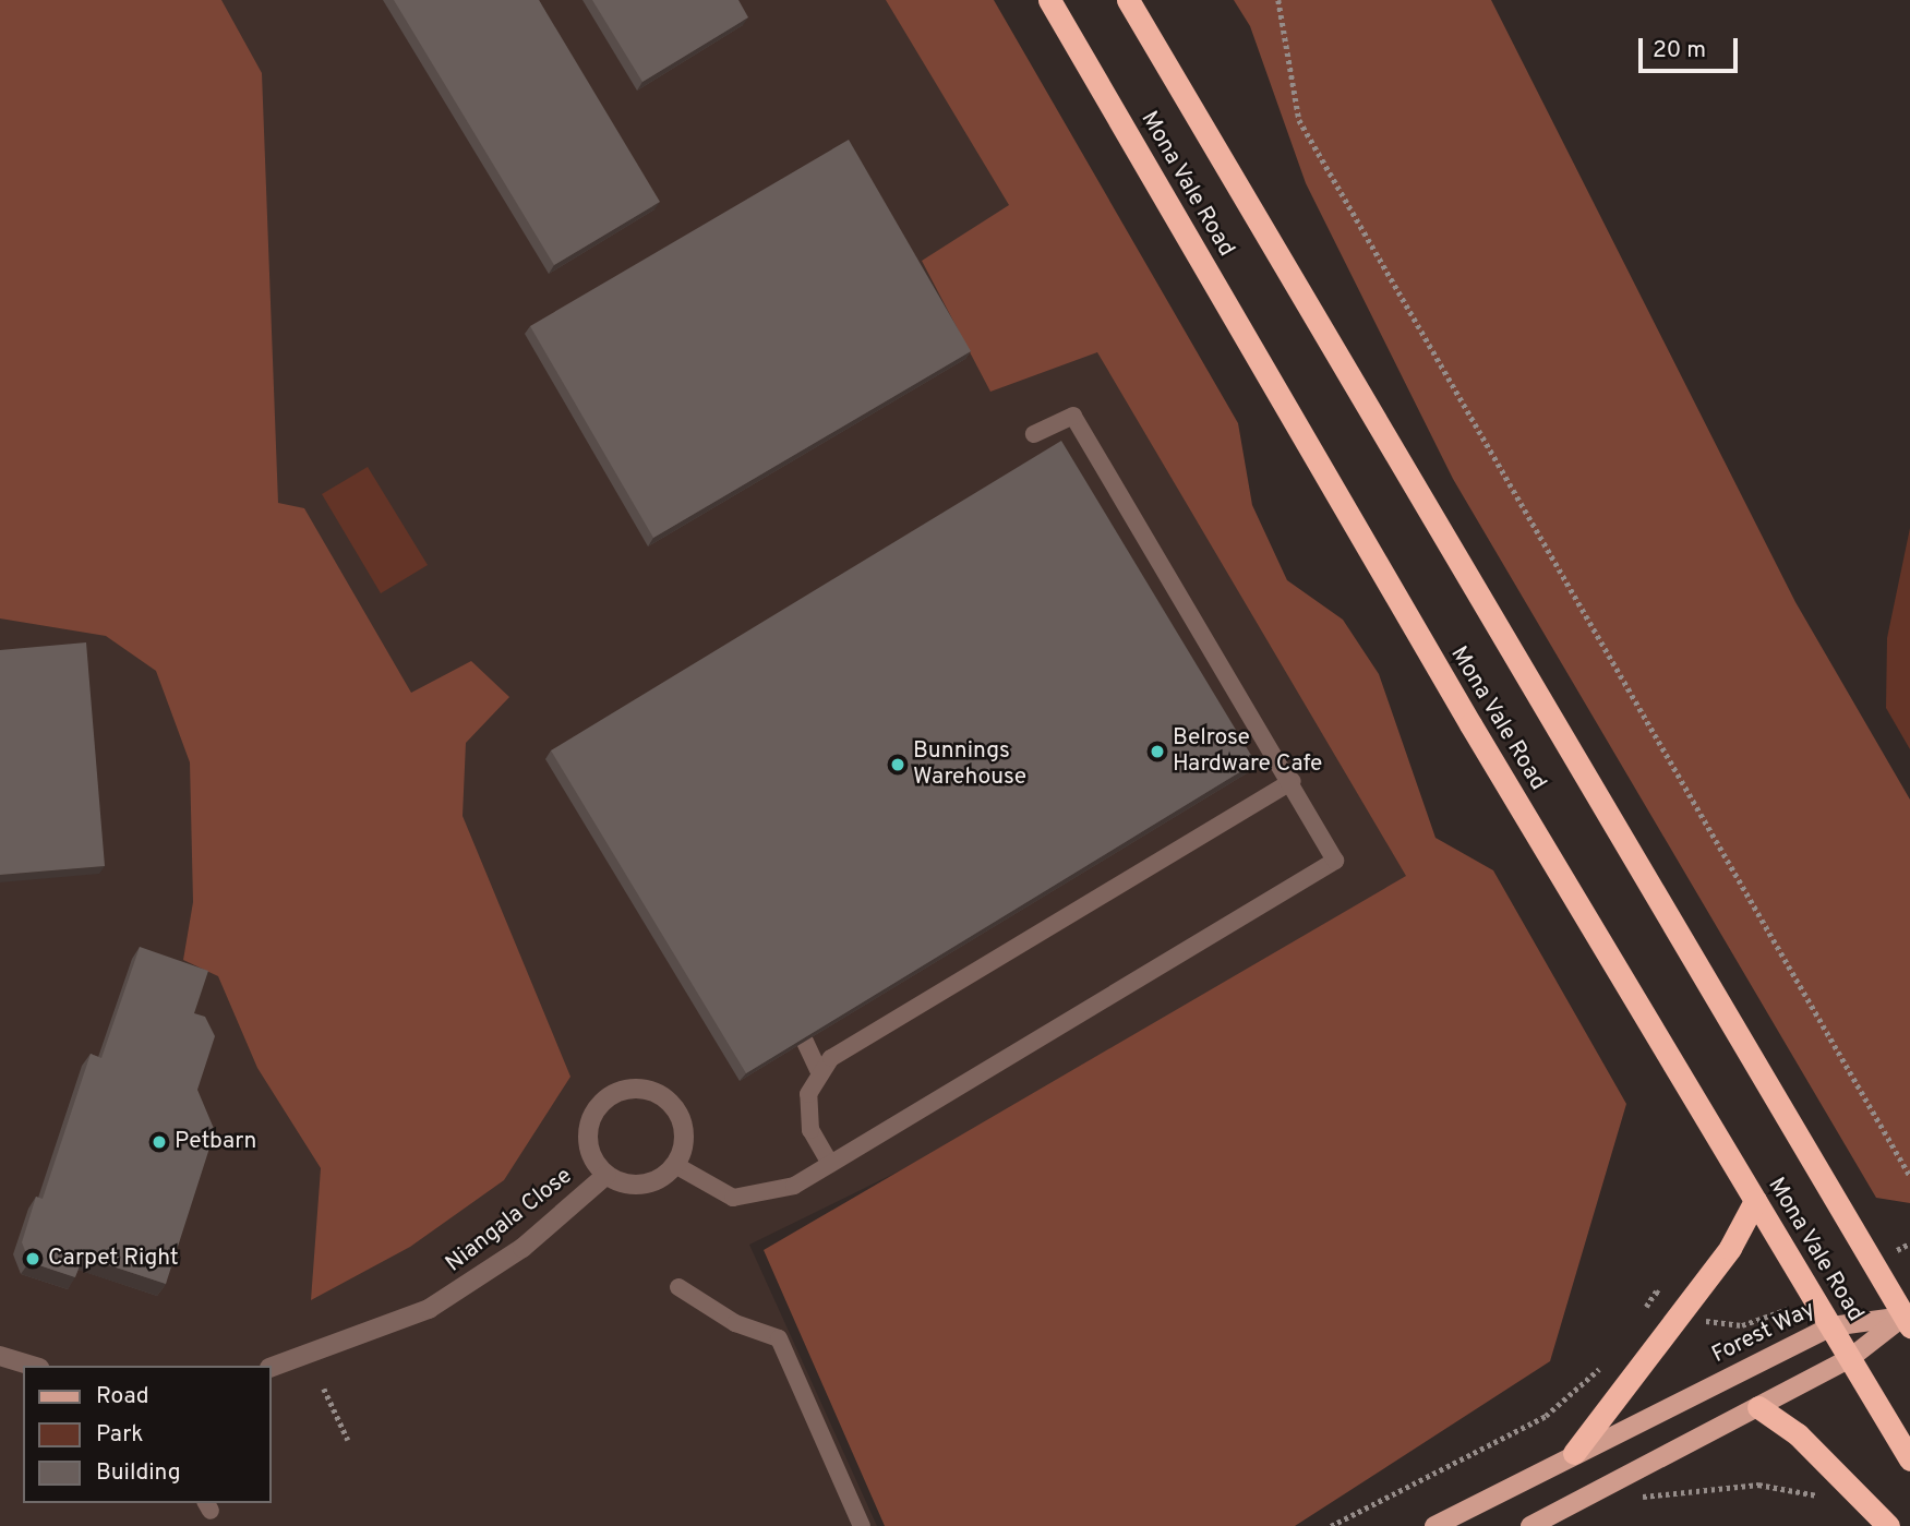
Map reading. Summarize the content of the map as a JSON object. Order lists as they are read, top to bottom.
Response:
{
  "streets": {
    "highway": ["Mona Vale Road"],
    "main road": ["Forest Way"],
    "street": ["Niangala Close"]
  },
  "crossings": [
    ["Mona Vale Road", "Forest Way"]
  ],
  "places": [
    "Belrose Hardware Cafe",
    "Bunnings Warehouse",
    "Petbarn",
    "Carpet Right"
  ],
  "legend": ["Road", "Park", "Building"],
  "scale_bar": "20 m"
}
